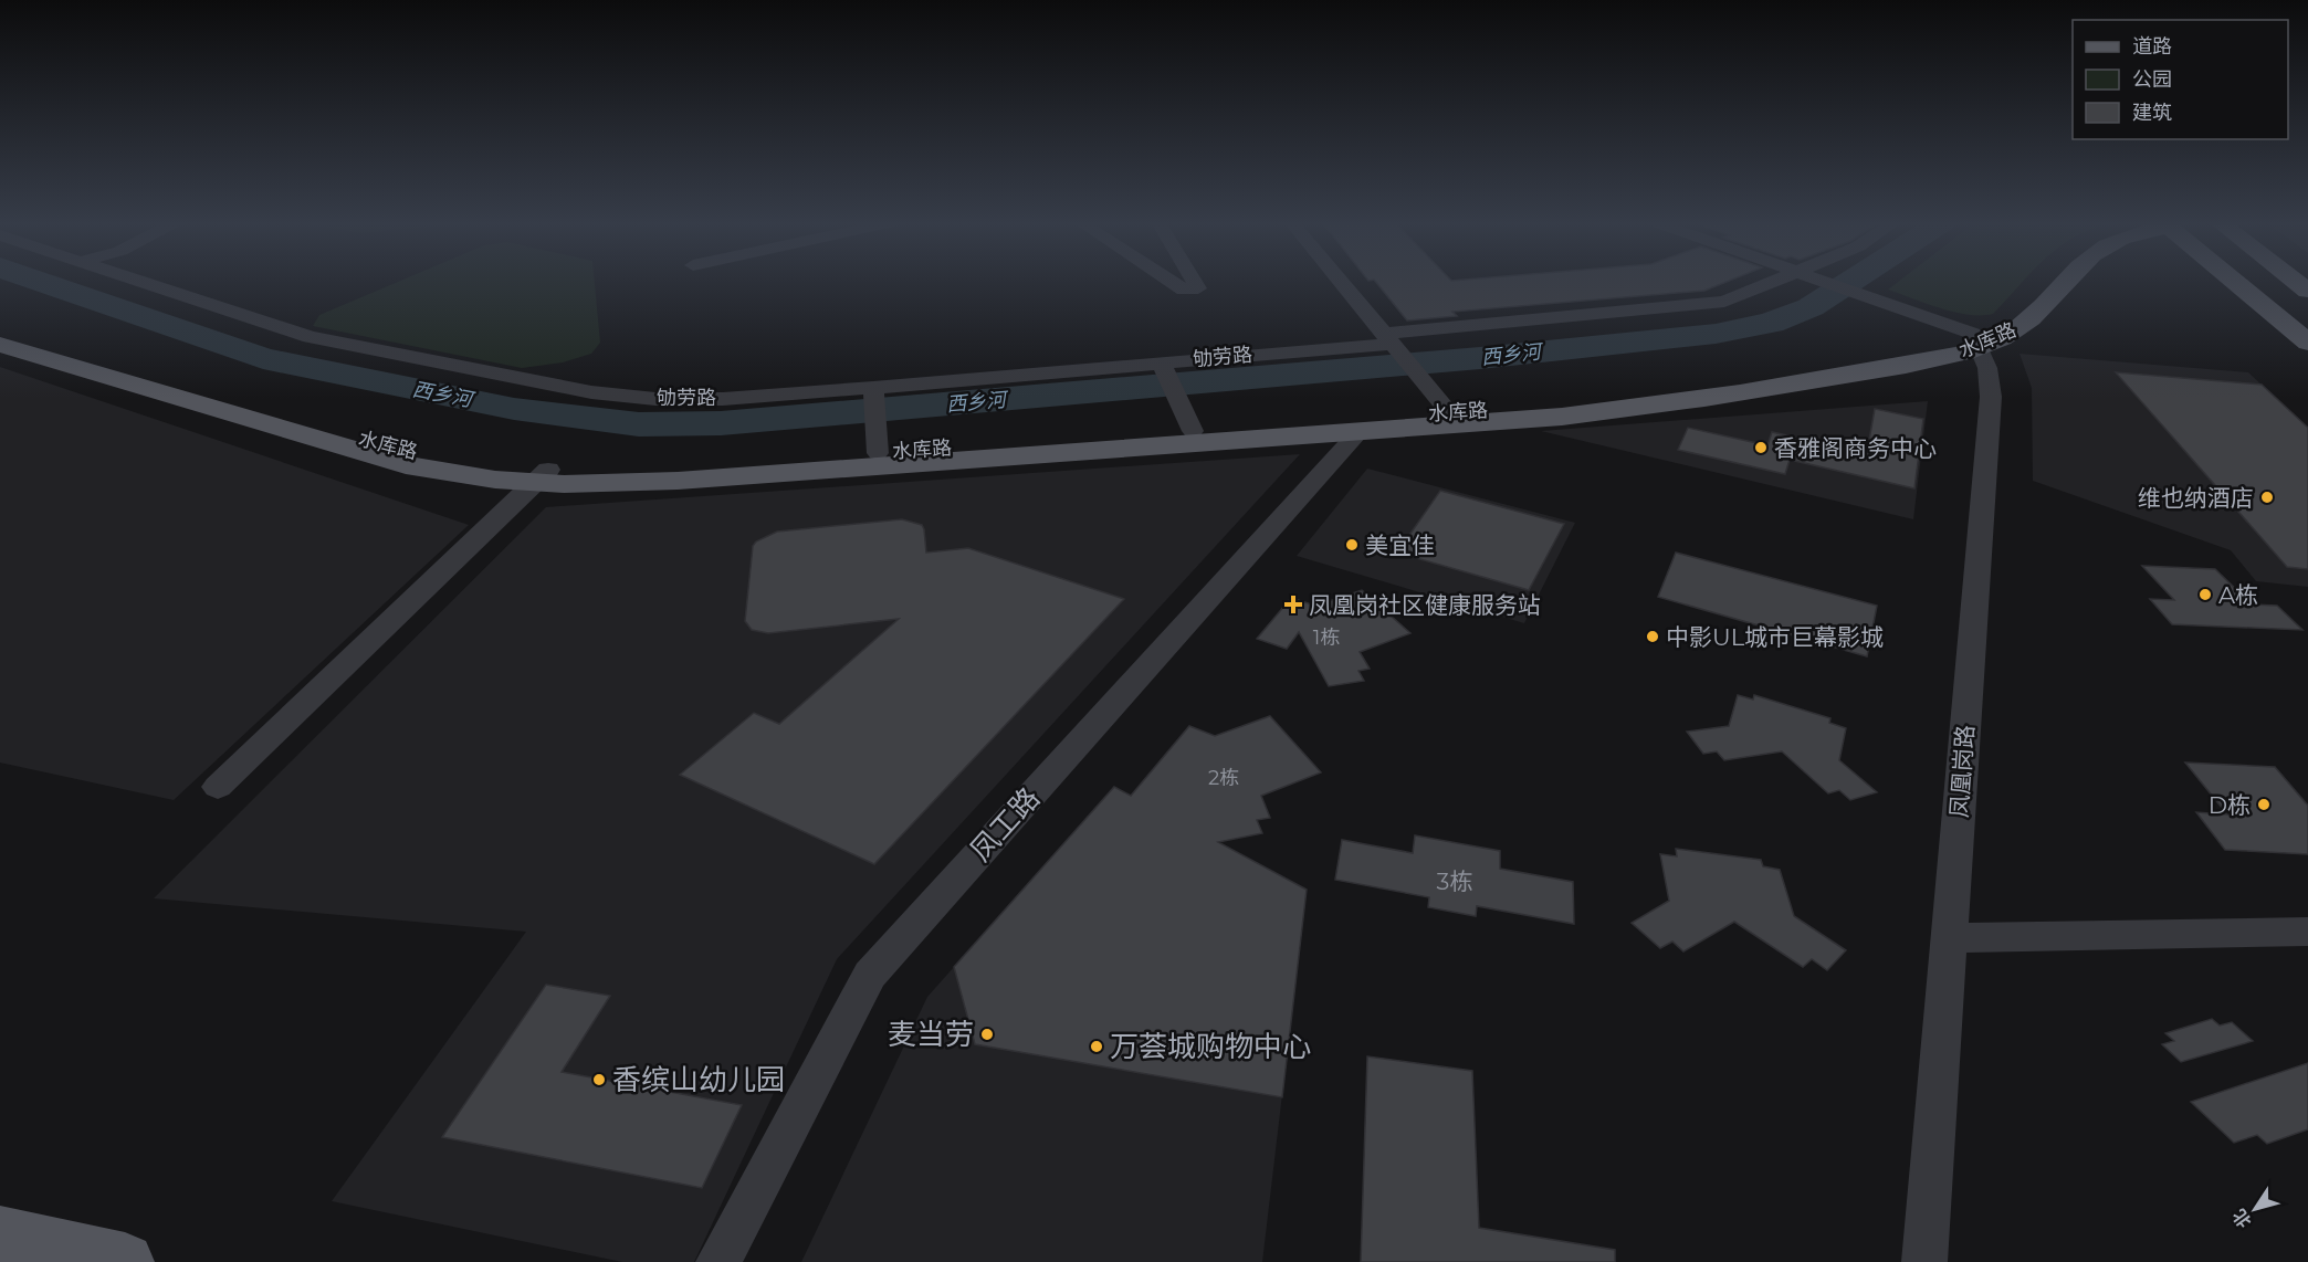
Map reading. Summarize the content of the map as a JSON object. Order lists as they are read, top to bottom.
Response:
{
  "streets": {
    "main road": ["水库路"],
    "street": ["劬劳路", "凤凰岗路", "凤工路"]
  },
  "crossings": [
    ["水库路", "凤凰岗路"],
    ["水库路", "凤工路"]
  ],
  "water": ["西乡河"],
  "places": {
    "other": [
      "香雅阁商务中心",
      "维也纳酒店",
      "美宜佳",
      "A栋",
      "中影UL城市巨幕影城",
      "D栋",
      "麦当劳",
      "万荟城购物中心",
      "香缤山幼儿园"
    ],
    "health": ["凤凰岗社区健康服务站"]
  },
  "house_numbers": ["1栋", "2栋", "3栋"],
  "legend": ["道路", "公园", "建筑"],
  "north": "bottom left"
}
